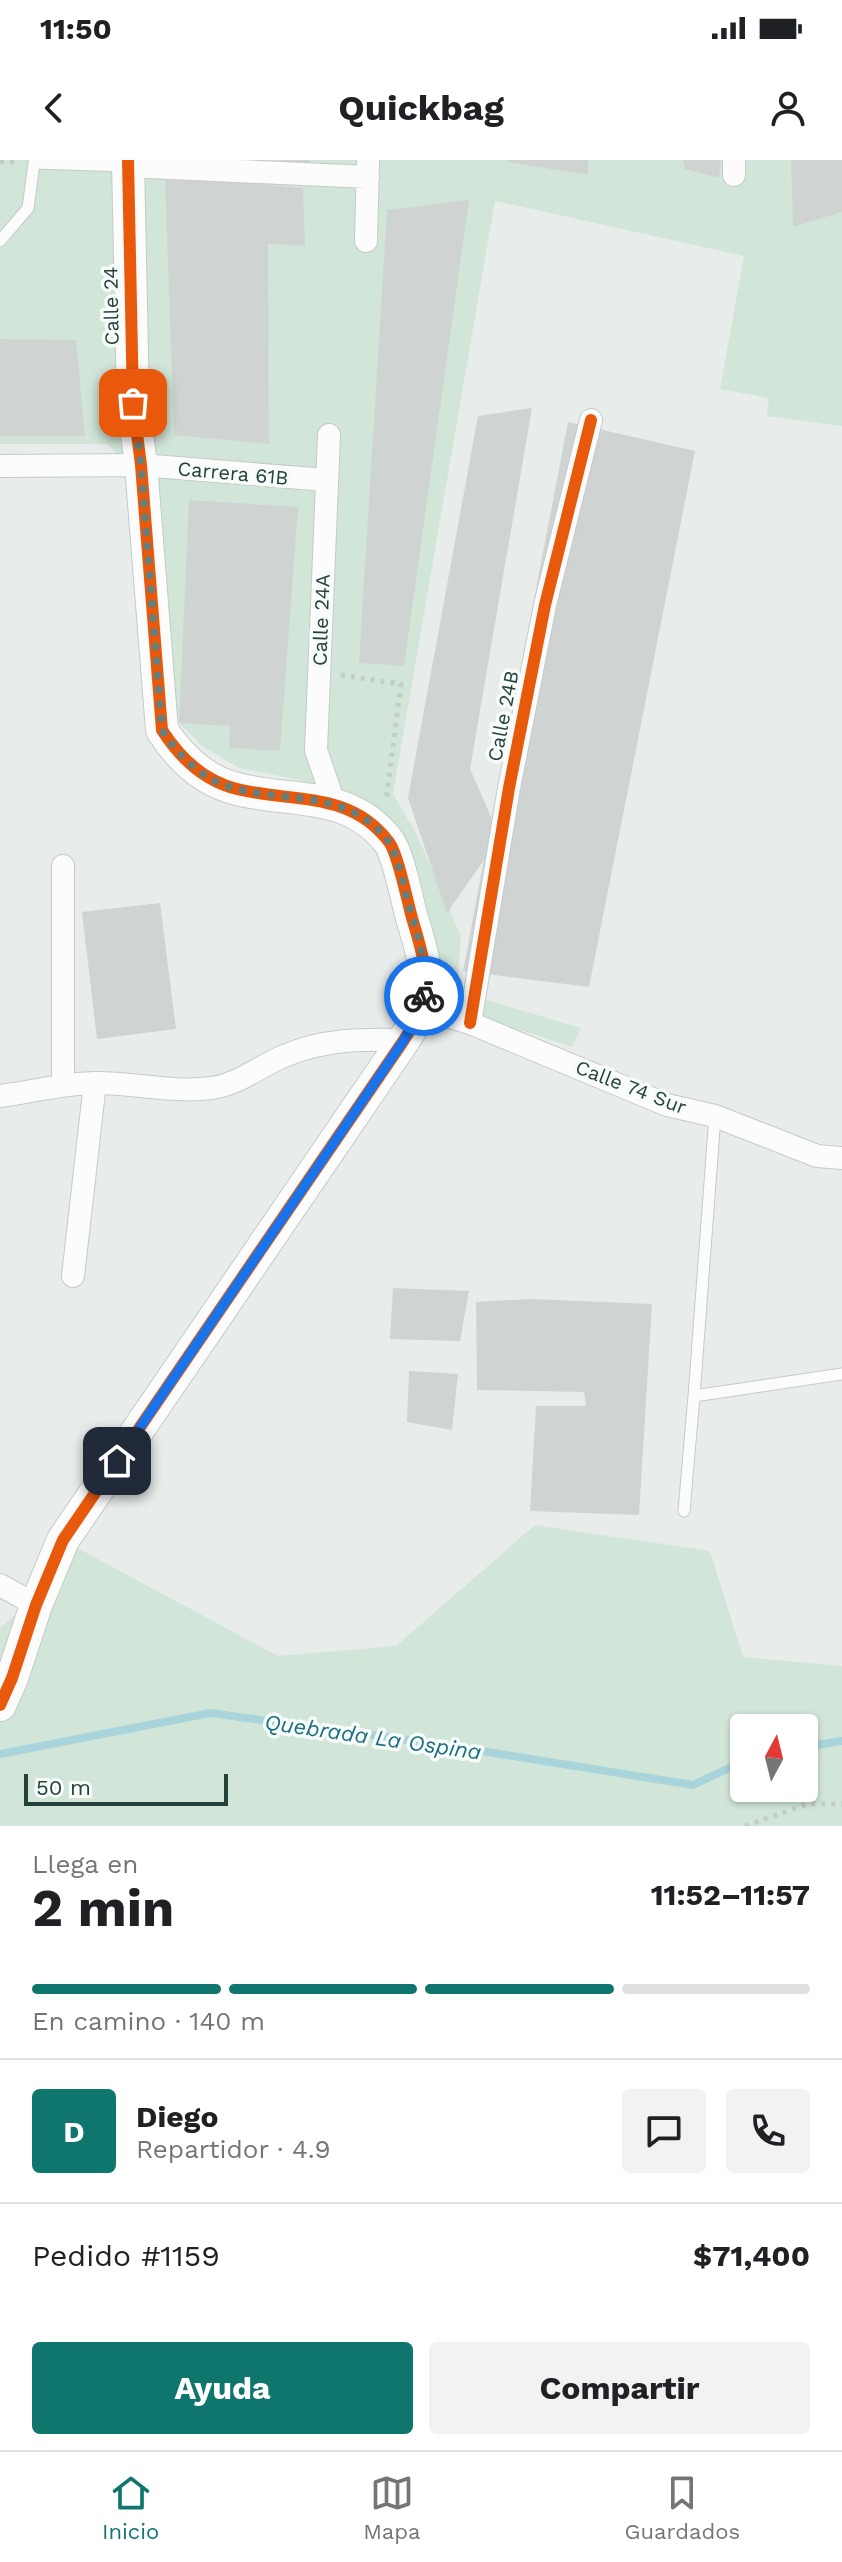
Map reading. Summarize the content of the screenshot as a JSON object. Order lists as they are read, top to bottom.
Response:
{
  "streets": {
    "street": [
      "Calle 24",
      "Carrera 61B",
      "Calle 24A",
      "Calle 24B",
      "Calle 74 Sur"
    ]
  },
  "crossings": [
    ["Calle 24", "Carrera 61B"],
    ["Calle 24", "Calle 24A"],
    ["Calle 24", "Calle 74 Sur"],
    ["Carrera 61B", "Calle 24A"],
    ["Calle 24B", "Calle 74 Sur"]
  ],
  "water": ["Quebrada La Ospina"],
  "scale_bar": "50 m",
  "north": "top",
  "page": {
    "status": "11:50",
    "header": "Quickbag",
    "scale": "50 m",
    "heading": ["2 min", "Llega en", "11:52–11:57"],
    "panel": [
      "Diego",
      "Repartidor · 4.9",
      "Pedido #1159",
      "$71,400"
    ],
    "bar": "En camino · 140 m",
    "round": "D",
    "buttons": ["Ayuda", "Compartir"],
    "tabs": ["Inicio", "Mapa", "Guardados"]
  }
}
